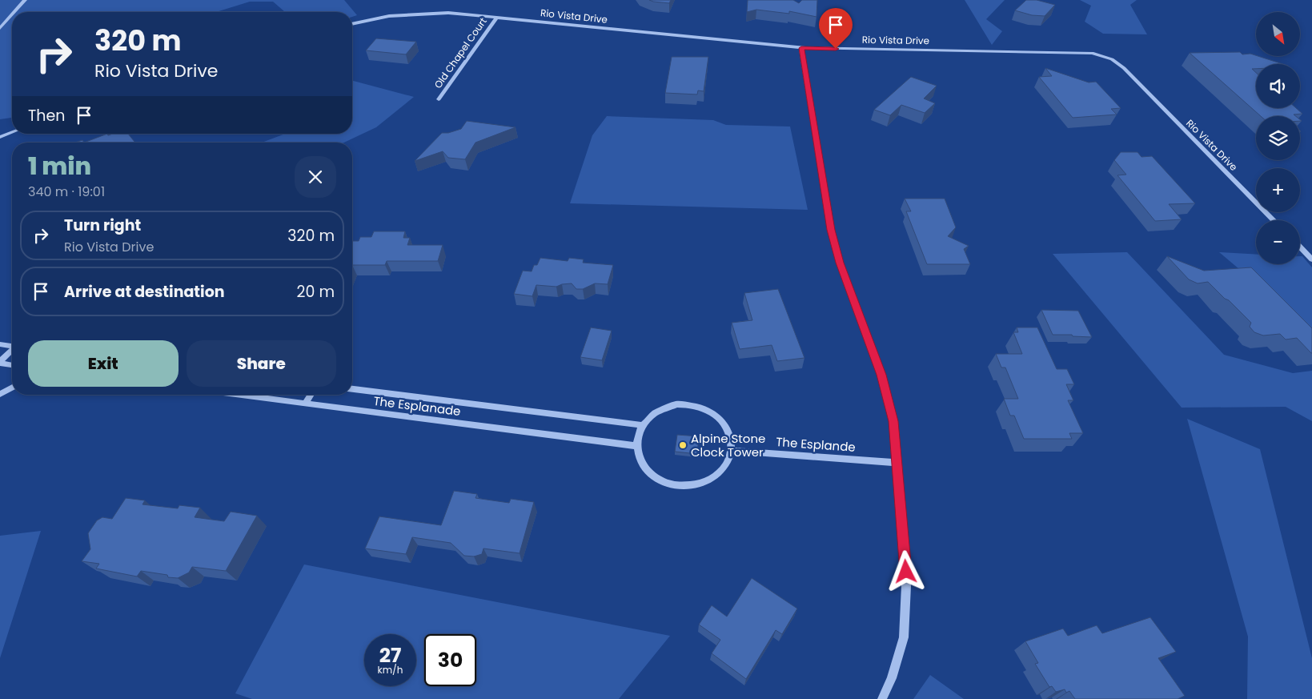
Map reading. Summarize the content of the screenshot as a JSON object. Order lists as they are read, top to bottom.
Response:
{
  "streets": {
    "street": [
      "Rio Vista Drive",
      "Old Chapel Court",
      "The Esplanade",
      "The Esplande"
    ]
  },
  "crossings": [
    ["Rio Vista Drive", "Old Chapel Court"],
    ["The Esplanade", "The Esplande"]
  ],
  "places": ["Alpine Stone Clock Tower"],
  "north": "bottom right",
  "page": {
    "map_buttons": ["+", "−"],
    "turn": ["320 m", "Rio Vista Drive"],
    "then": "Then",
    "heading": ["1 min", "340 m · 19:01"],
    "list": [
      {
        "name": "Turn right",
        "note": "Rio Vista Drive",
        "value": "320 m"
      },
      {
        "name": "Arrive at destination",
        "value": "20 m"
      }
    ],
    "buttons": ["Exit", "Share"],
    "speed": "27 km/h",
    "limit": "30"
  }
}
